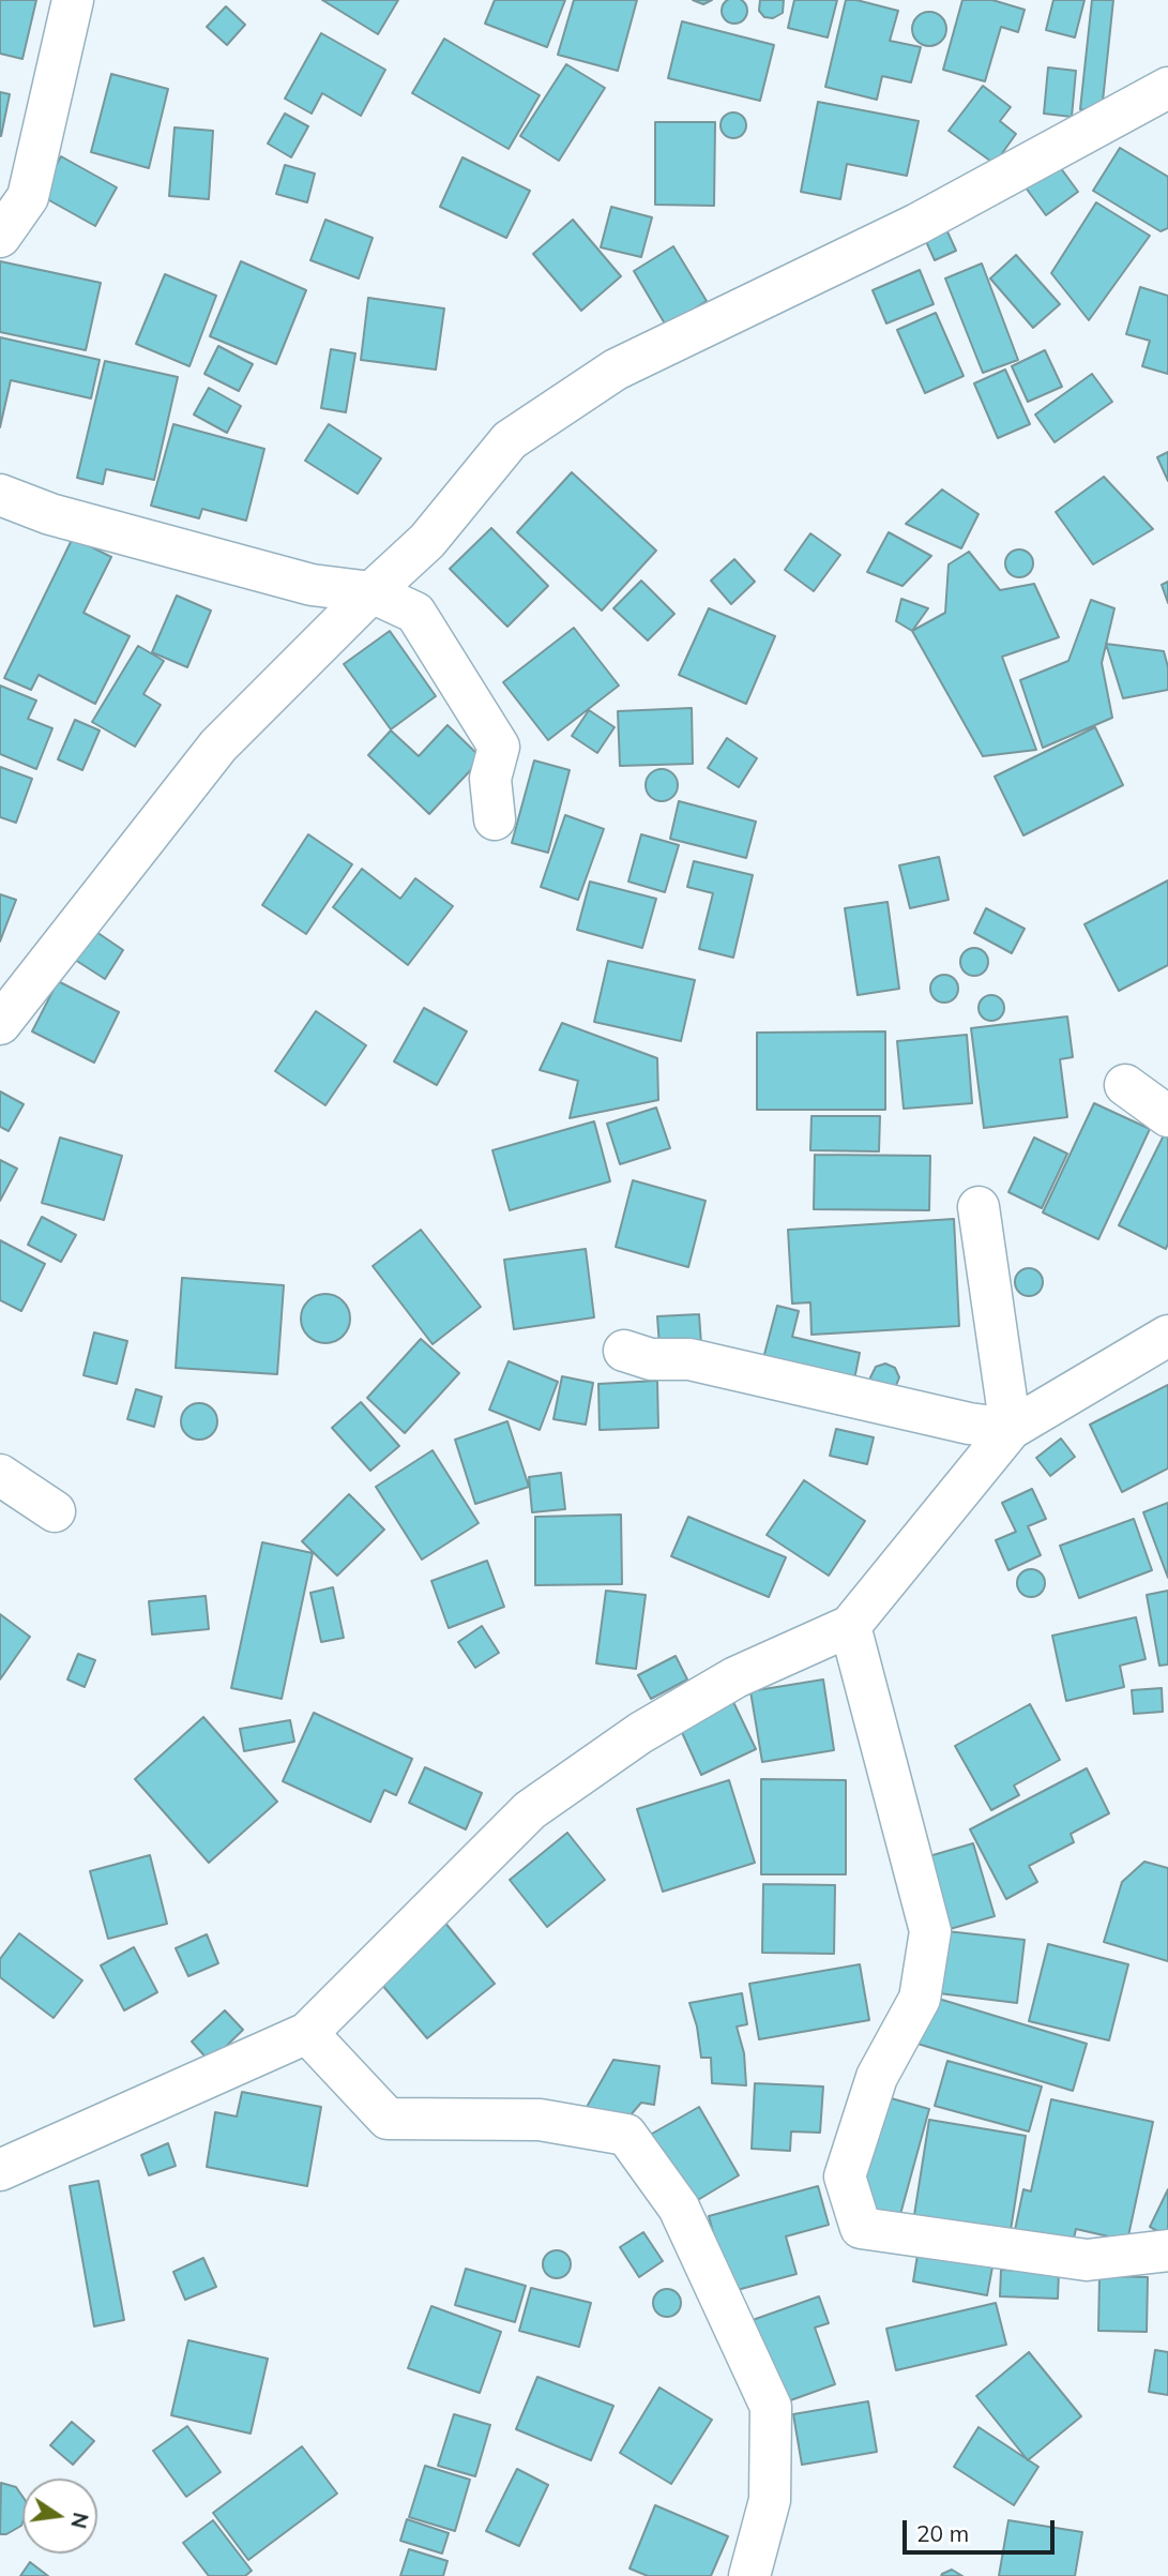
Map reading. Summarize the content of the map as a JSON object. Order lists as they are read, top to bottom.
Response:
{
  "scale_bar": "20 m",
  "north": "right"
}
